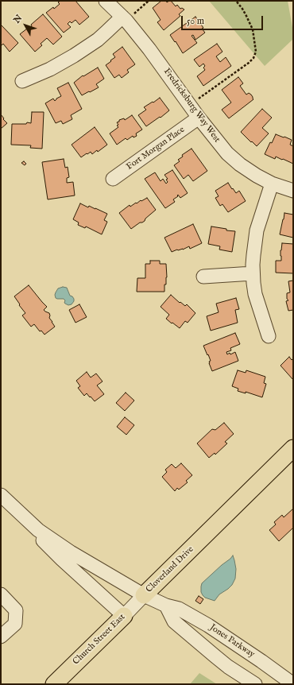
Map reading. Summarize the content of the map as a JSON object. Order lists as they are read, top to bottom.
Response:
{
  "streets": {
    "main road": ["Cloverland Drive", "Church Street East"],
    "street": ["Fredricksburg Way West", "Fort Morgan Place", "Jones Parkway"]
  },
  "crossings": [
    ["Fredricksburg Way West", "Fort Morgan Place"],
    ["Cloverland Drive", "Church Street East"],
    ["Cloverland Drive", "Jones Parkway"],
    ["Church Street East", "Jones Parkway"]
  ],
  "scale_bar": "50 m",
  "north": "top left"
}
